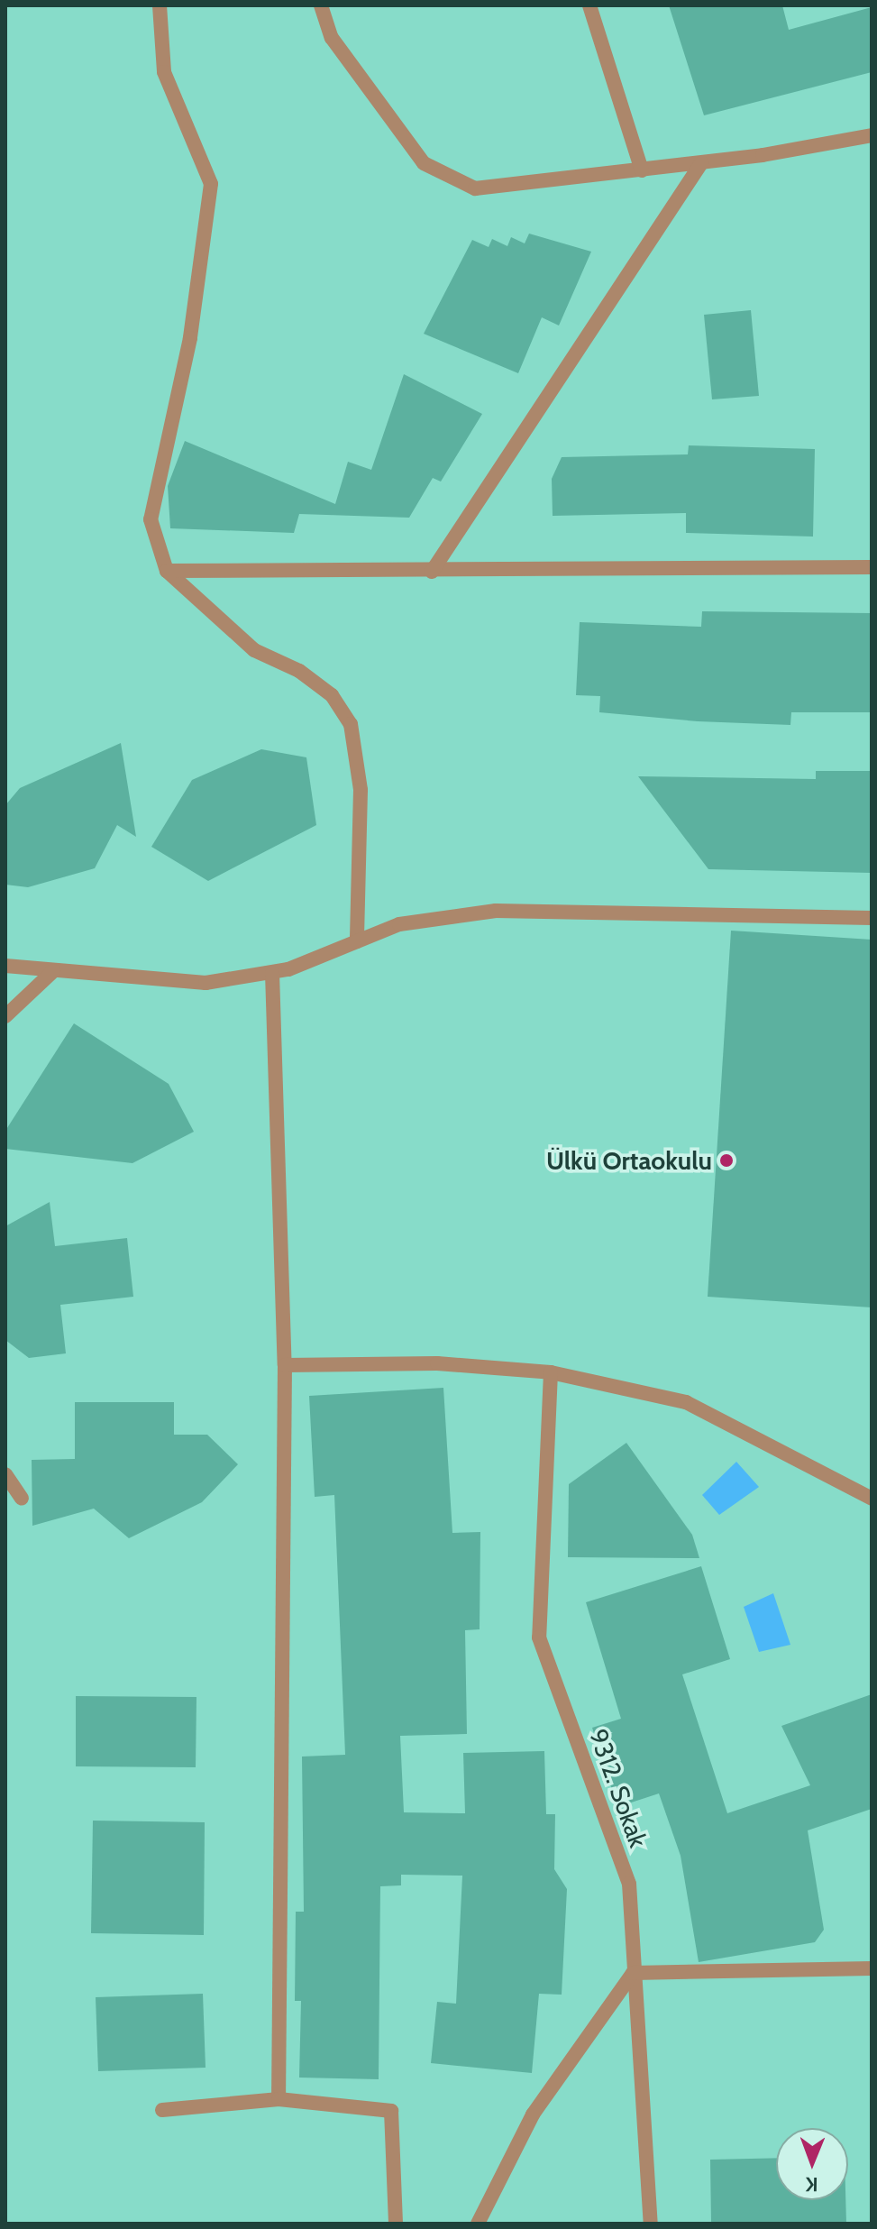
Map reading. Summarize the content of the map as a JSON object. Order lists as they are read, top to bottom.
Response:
{
  "streets": {
    "street": ["9312. Sokak"]
  },
  "places": ["Ülkü Ortaokulu"],
  "north": "bottom"
}
